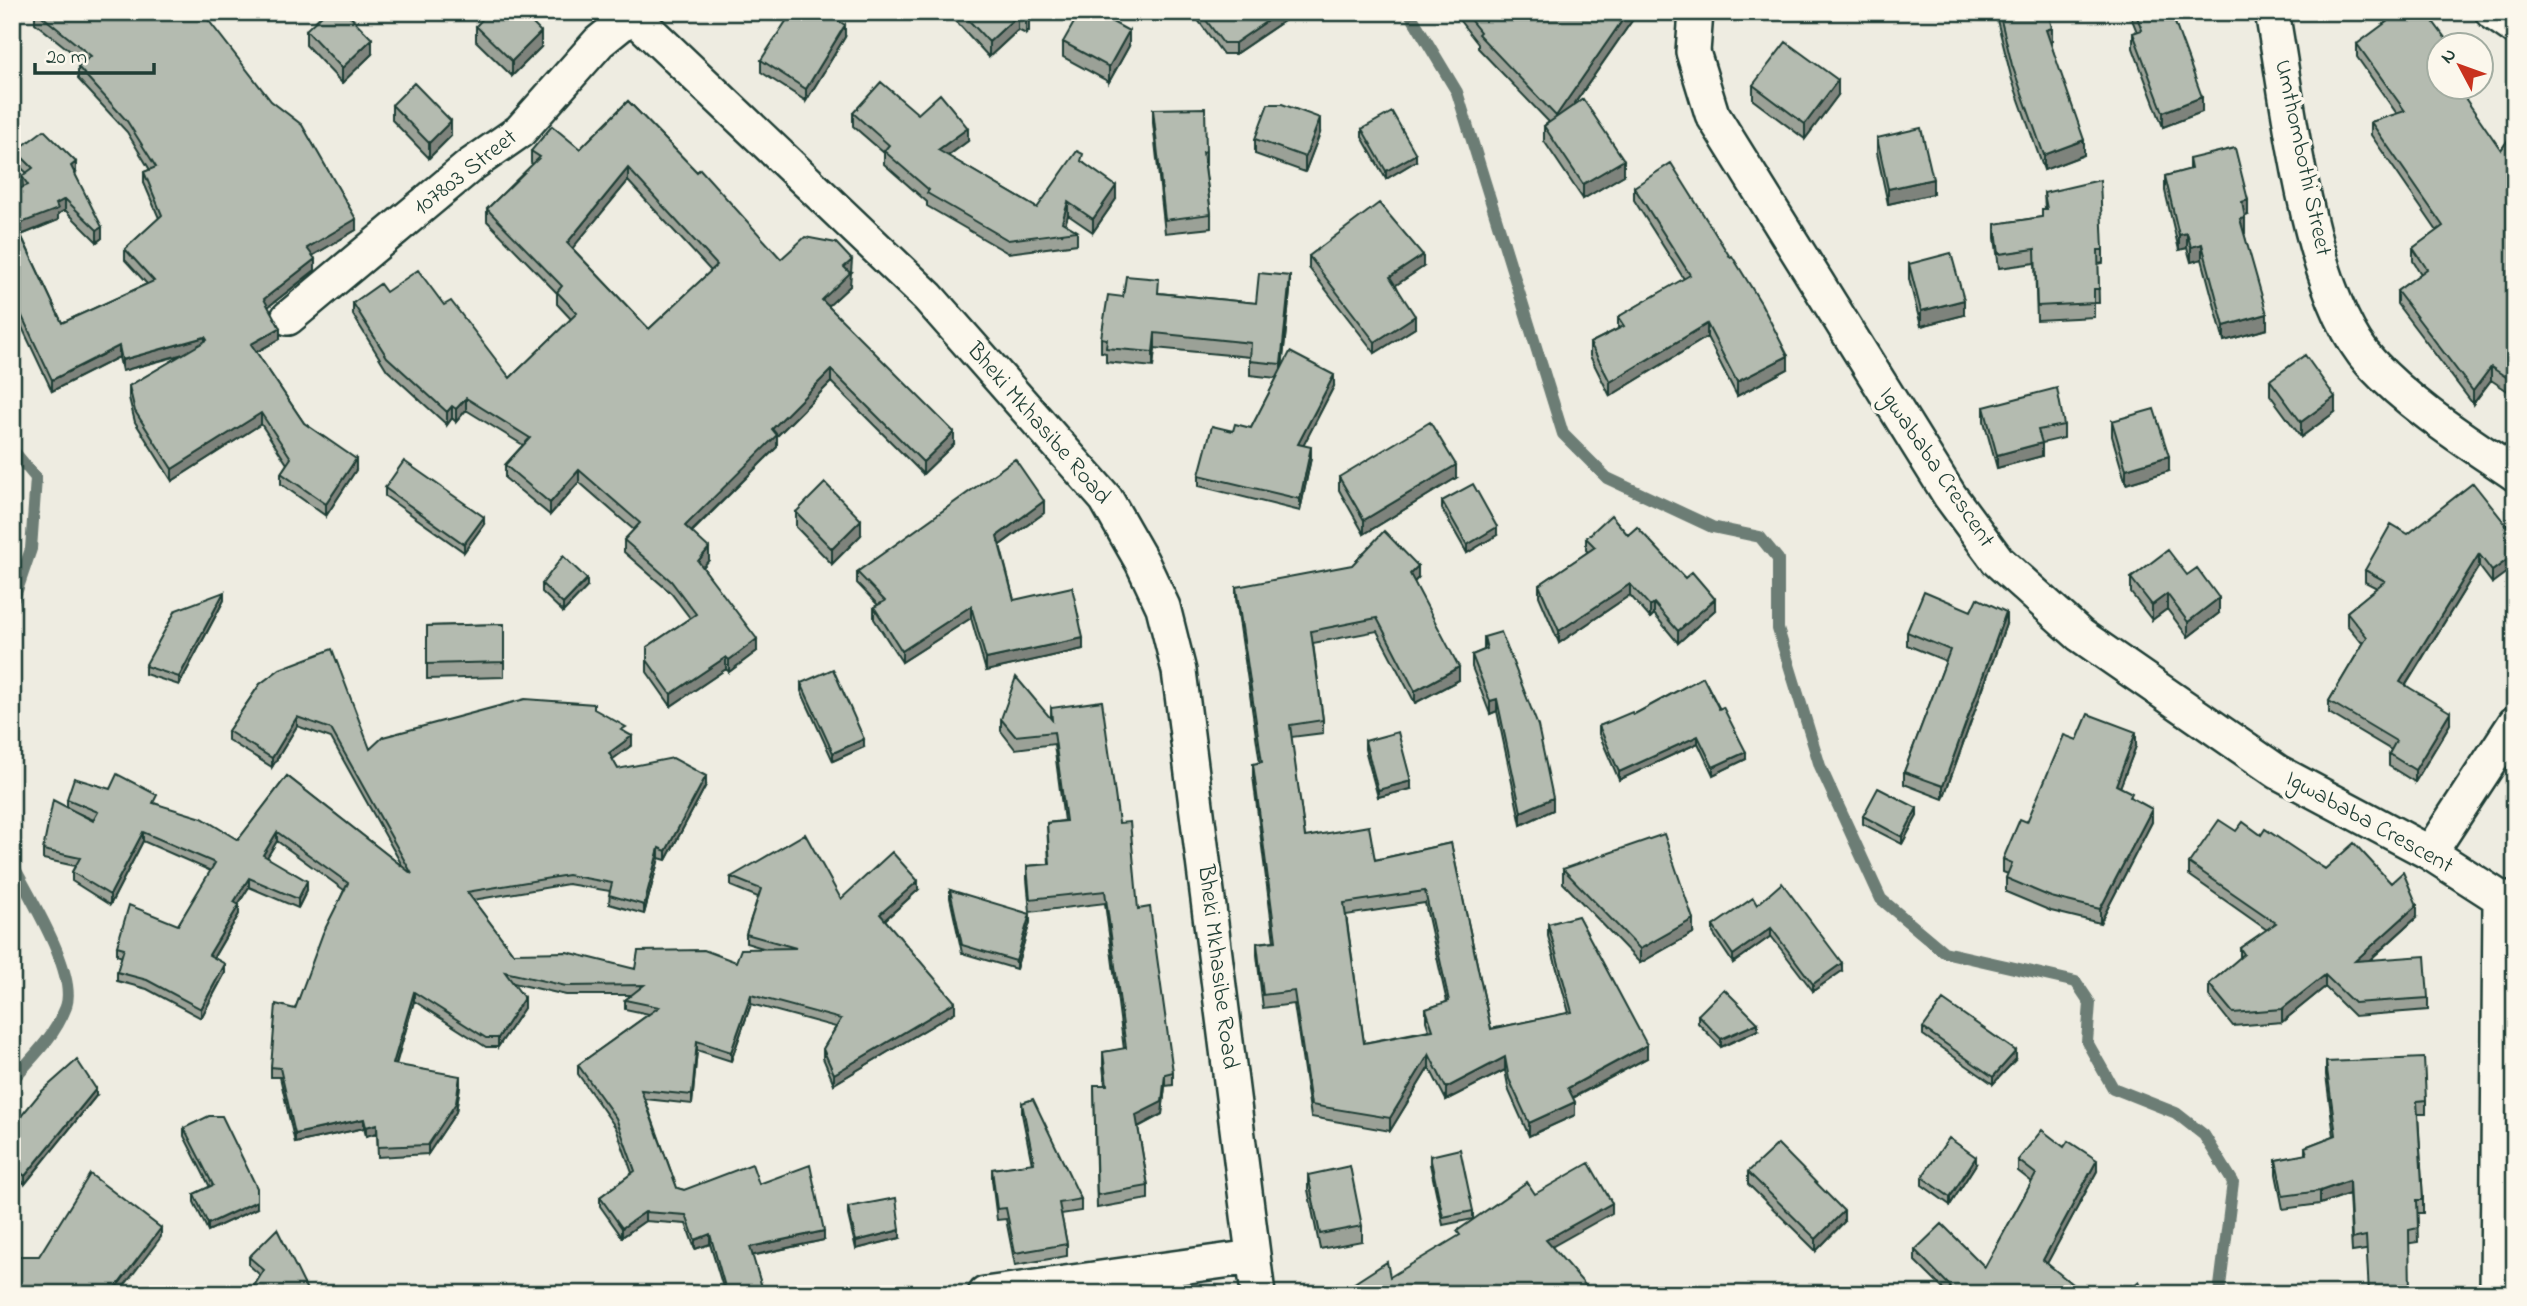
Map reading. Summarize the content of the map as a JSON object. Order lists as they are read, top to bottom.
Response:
{
  "streets": {
    "street": [
      "Umthombothi Street",
      "107803 Street",
      "Bheki Mkhasibe Road",
      "Igwababa Crescent"
    ]
  },
  "crossings": [
    ["107803 Street", "Bheki Mkhasibe Road"]
  ],
  "scale_bar": "20 m",
  "north": "top left"
}
